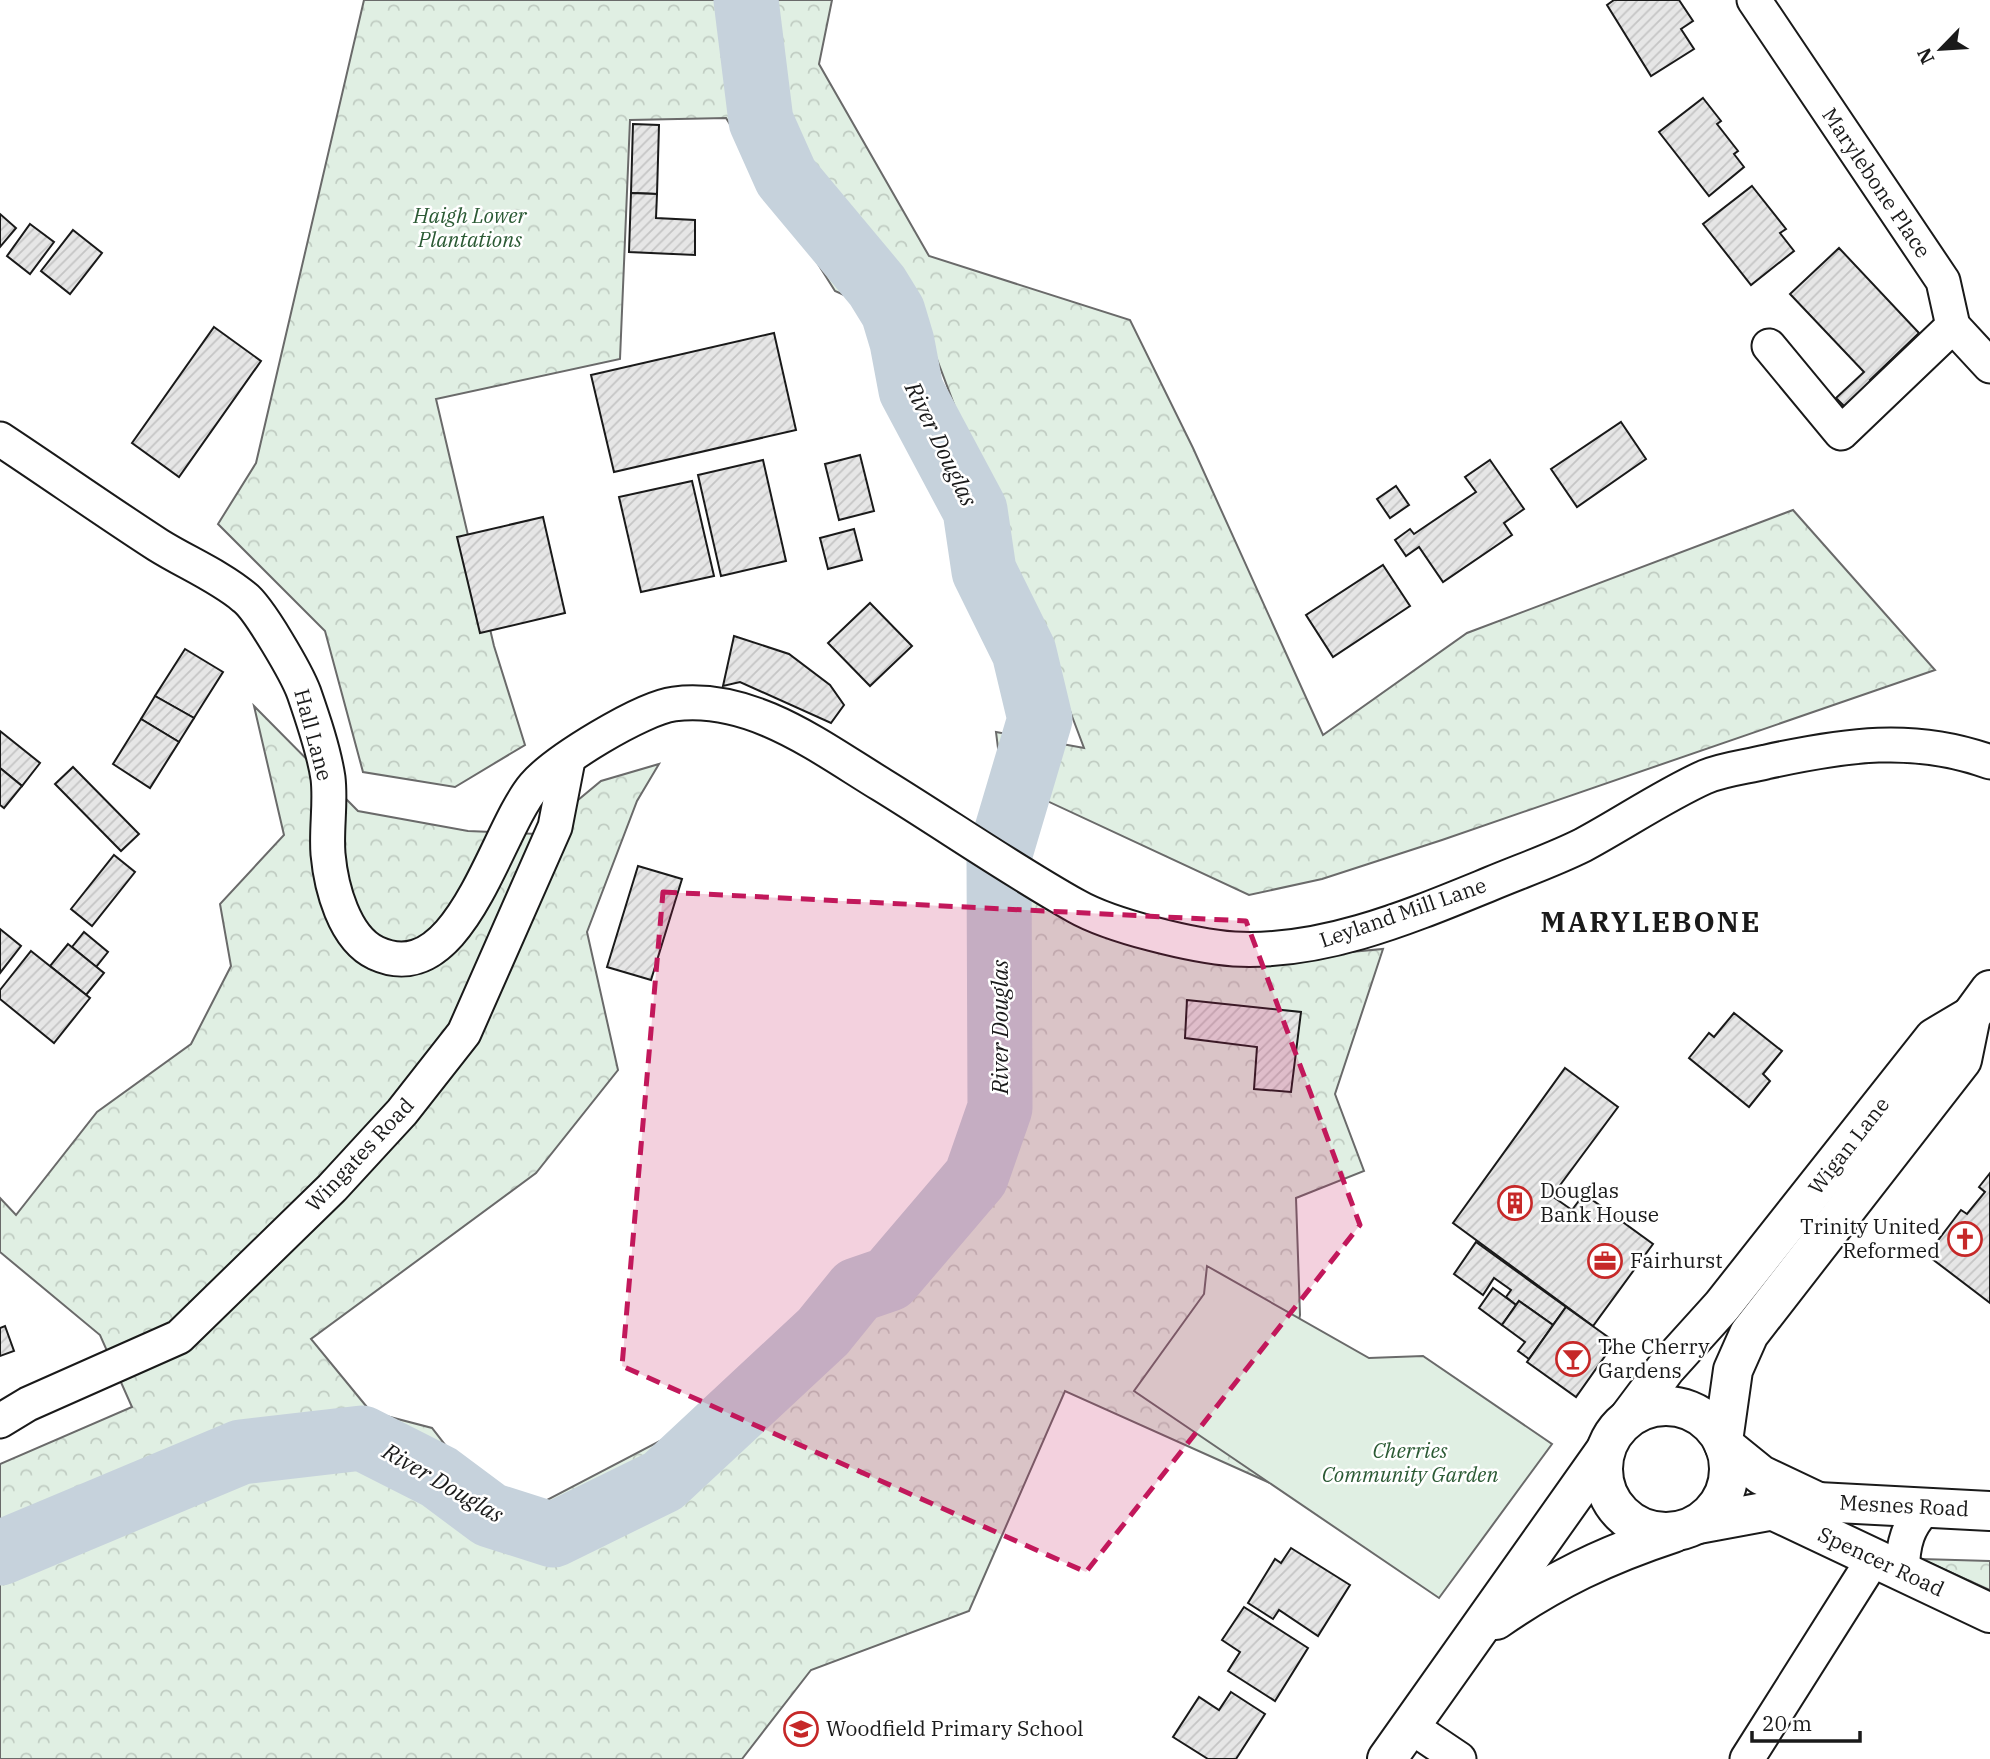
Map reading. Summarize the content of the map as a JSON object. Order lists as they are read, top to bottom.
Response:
{
  "streets": {
    "main road": ["Wigan Lane", "Mesnes Road", "Spencer Road"],
    "street": [
      "Marylebone Place",
      "Hall Lane",
      "Leyland Mill Lane",
      "Wingates Road"
    ]
  },
  "crossings": [
    ["Hall Lane", "Leyland Mill Lane"],
    ["Hall Lane", "Wingates Road"],
    ["Leyland Mill Lane", "Wingates Road"],
    ["Wigan Lane", "Mesnes Road"],
    ["Mesnes Road", "Spencer Road"]
  ],
  "districts": ["MARYLEBONE"],
  "water": ["River Douglas"],
  "parks": ["Haigh Lower Plantations", "Cherries Community Garden"],
  "places": {
    "building": ["Douglas Bank House"],
    "church": ["Trinity United Reformed"],
    "office": ["Fairhurst"],
    "bar": ["The Cherry Gardens"],
    "school or university": ["Woodfield Primary School"]
  },
  "scale_bar": "20 m",
  "north": "bottom left"
}
